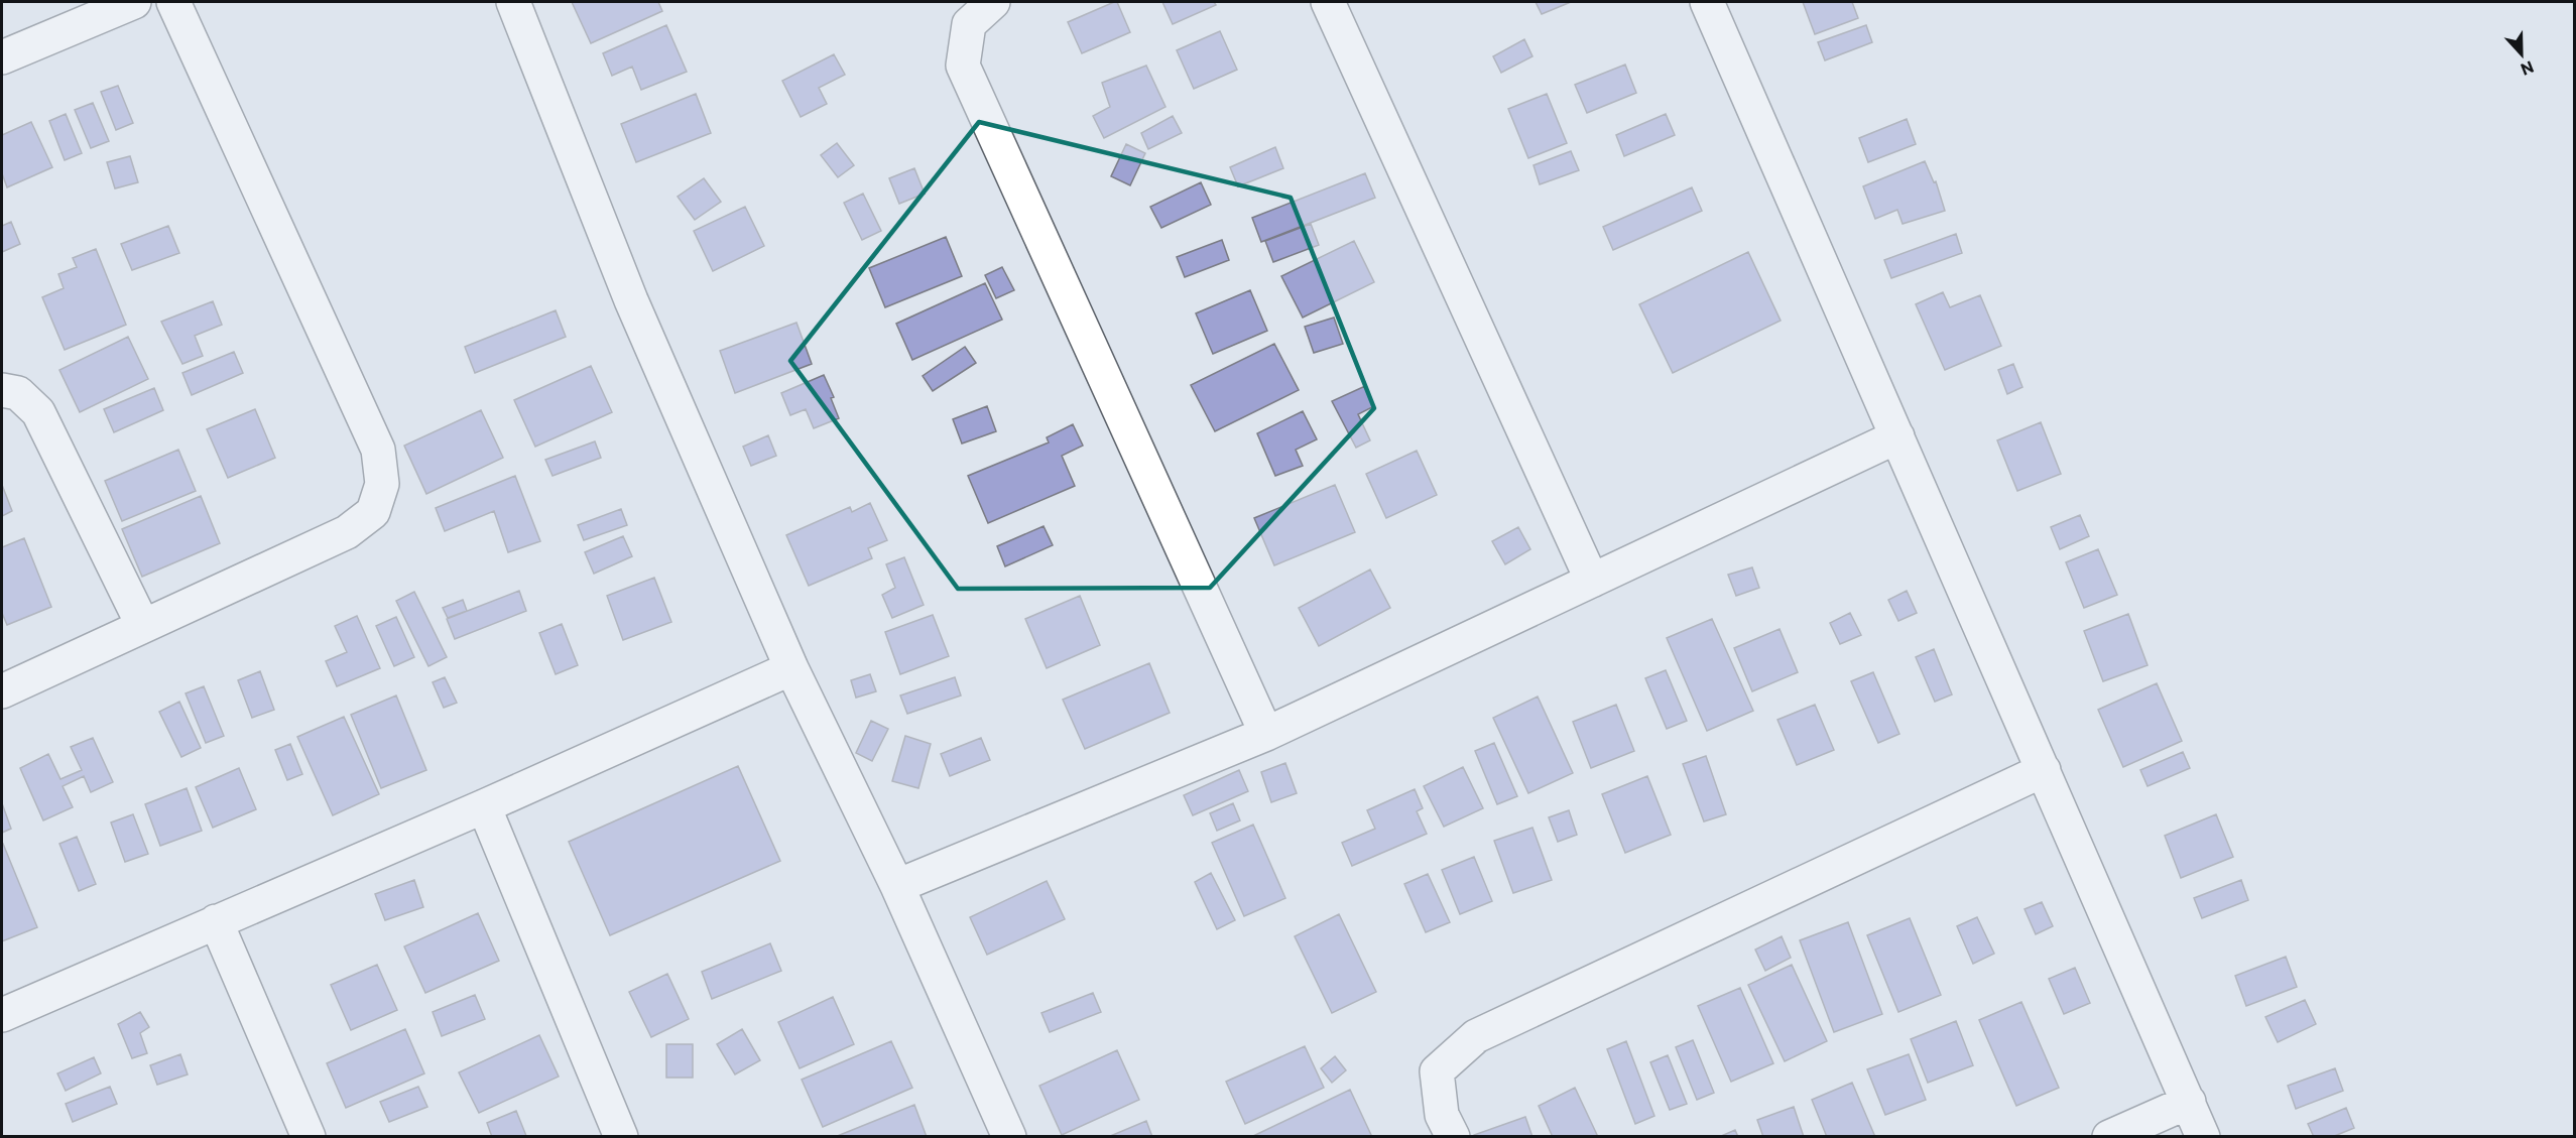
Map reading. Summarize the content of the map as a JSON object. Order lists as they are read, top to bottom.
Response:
{
  "north": "bottom"
}
